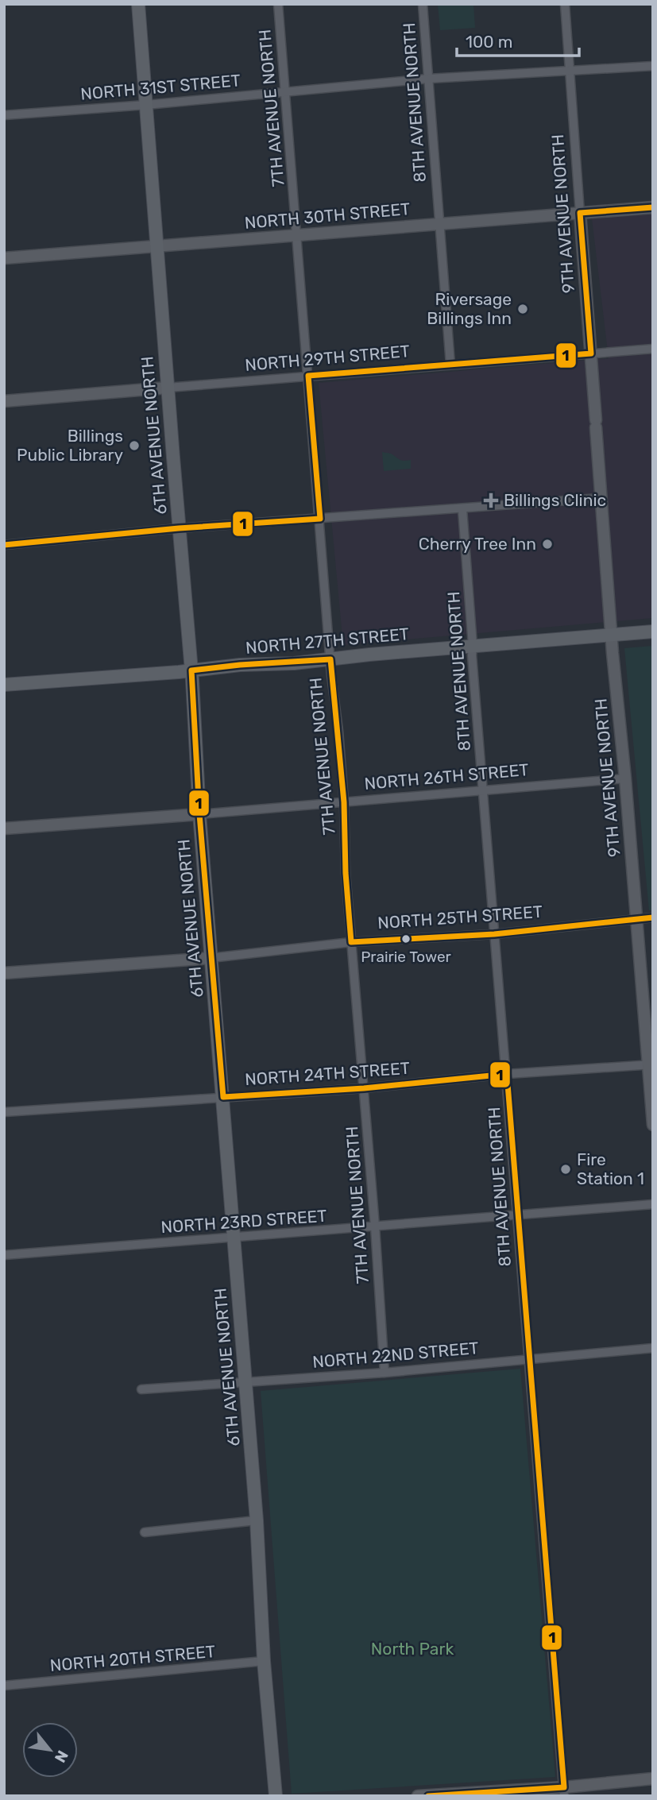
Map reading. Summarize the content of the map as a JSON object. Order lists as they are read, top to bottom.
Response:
{
  "streets": {
    "main road": ["6TH AVENUE NORTH", "NORTH 27TH STREET"],
    "street": [
      "NORTH 31ST STREET",
      "8TH AVENUE NORTH",
      "7TH AVENUE NORTH",
      "9TH AVENUE NORTH",
      "NORTH 30TH STREET",
      "NORTH 29TH STREET",
      "NORTH 26TH STREET",
      "NORTH 25TH STREET",
      "NORTH 24TH STREET",
      "NORTH 23RD STREET",
      "NORTH 22ND STREET",
      "NORTH 20TH STREET"
    ]
  },
  "crossings": [
    ["NORTH 31ST STREET", "8TH AVENUE NORTH"],
    ["NORTH 31ST STREET", "7TH AVENUE NORTH"],
    ["NORTH 31ST STREET", "9TH AVENUE NORTH"],
    ["NORTH 31ST STREET", "6TH AVENUE NORTH"],
    ["8TH AVENUE NORTH", "NORTH 30TH STREET"],
    ["8TH AVENUE NORTH", "NORTH 29TH STREET"],
    ["8TH AVENUE NORTH", "NORTH 27TH STREET"],
    ["8TH AVENUE NORTH", "NORTH 26TH STREET"],
    ["8TH AVENUE NORTH", "NORTH 25TH STREET"],
    ["8TH AVENUE NORTH", "NORTH 24TH STREET"],
    ["8TH AVENUE NORTH", "NORTH 23RD STREET"],
    ["8TH AVENUE NORTH", "NORTH 22ND STREET"],
    ["7TH AVENUE NORTH", "NORTH 30TH STREET"],
    ["7TH AVENUE NORTH", "NORTH 29TH STREET"],
    ["7TH AVENUE NORTH", "NORTH 27TH STREET"],
    ["7TH AVENUE NORTH", "NORTH 26TH STREET"],
    ["7TH AVENUE NORTH", "NORTH 25TH STREET"],
    ["7TH AVENUE NORTH", "NORTH 24TH STREET"],
    ["7TH AVENUE NORTH", "NORTH 23RD STREET"],
    ["7TH AVENUE NORTH", "NORTH 22ND STREET"],
    ["9TH AVENUE NORTH", "NORTH 30TH STREET"],
    ["9TH AVENUE NORTH", "NORTH 29TH STREET"],
    ["9TH AVENUE NORTH", "NORTH 27TH STREET"],
    ["9TH AVENUE NORTH", "NORTH 26TH STREET"],
    ["9TH AVENUE NORTH", "NORTH 25TH STREET"],
    ["9TH AVENUE NORTH", "NORTH 24TH STREET"],
    ["NORTH 30TH STREET", "6TH AVENUE NORTH"],
    ["NORTH 29TH STREET", "6TH AVENUE NORTH"],
    ["6TH AVENUE NORTH", "NORTH 27TH STREET"],
    ["6TH AVENUE NORTH", "NORTH 26TH STREET"],
    ["6TH AVENUE NORTH", "NORTH 25TH STREET"],
    ["6TH AVENUE NORTH", "NORTH 24TH STREET"],
    ["6TH AVENUE NORTH", "NORTH 23RD STREET"],
    ["6TH AVENUE NORTH", "NORTH 22ND STREET"],
    ["6TH AVENUE NORTH", "NORTH 20TH STREET"]
  ],
  "parks": ["North Park"],
  "places": {
    "other": [
      "Riversage Billings Inn",
      "Billings Public Library",
      "Cherry Tree Inn",
      "Prairie Tower",
      "Fire Station 1"
    ],
    "health": ["Billings Clinic"]
  },
  "lines": ["transit line 1"],
  "scale_bar": "100 m",
  "north": "bottom right"
}
